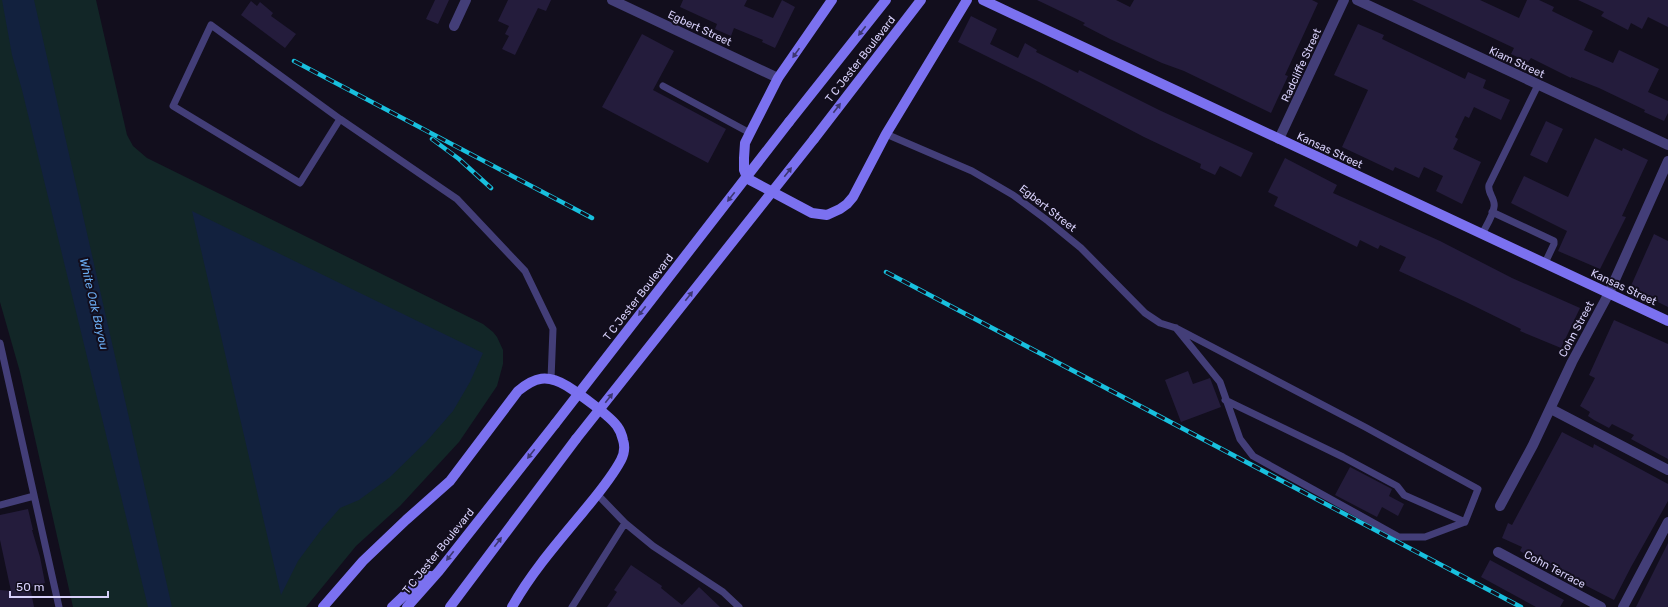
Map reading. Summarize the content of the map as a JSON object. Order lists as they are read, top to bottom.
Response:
{
  "streets": {
    "main road": ["T C Jester Boulevard", "Kansas Street"],
    "street": [
      "Egbert Street",
      "Kiam Street",
      "Radcliffe Street",
      "Cohn Street",
      "Cohn Terrace"
    ]
  },
  "crossings": [
    ["Radcliffe Street", "Kansas Street"],
    ["Kansas Street", "Cohn Street"]
  ],
  "water": ["White Oak Bayou"],
  "scale_bar": "50 m"
}
